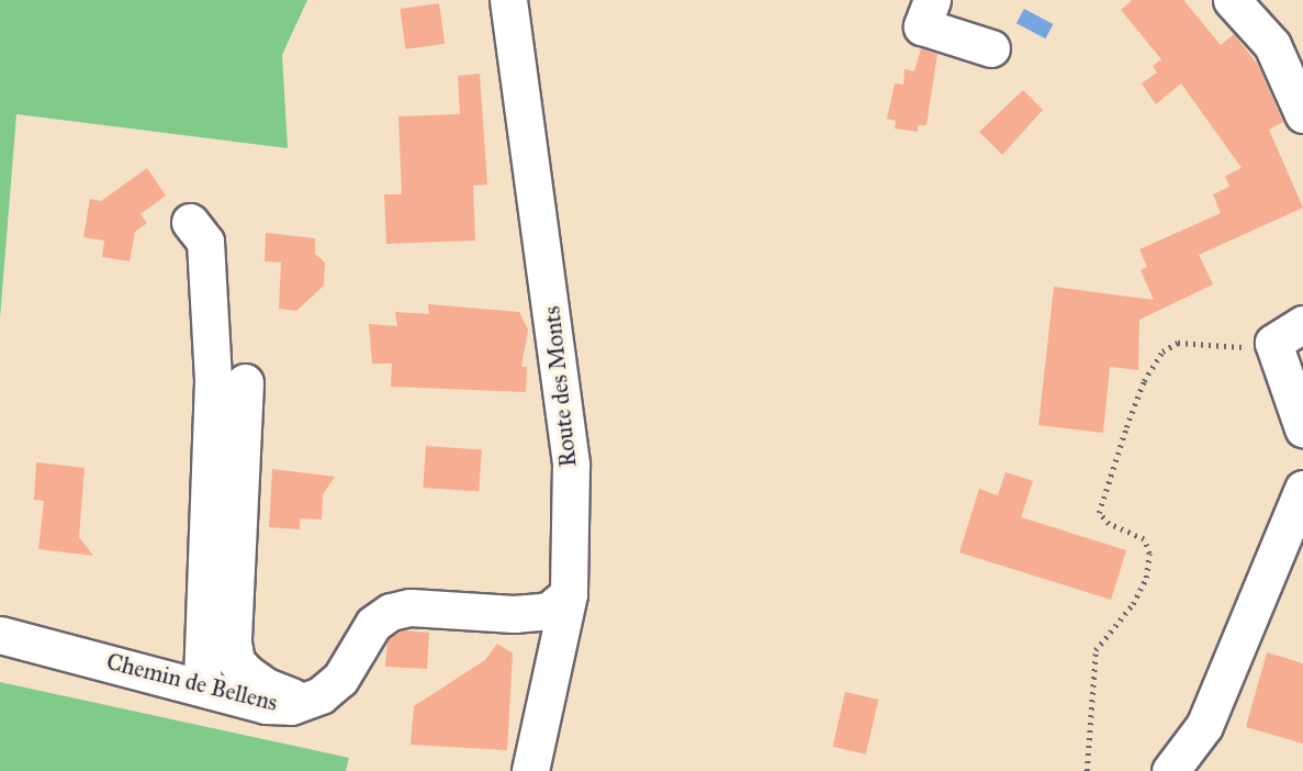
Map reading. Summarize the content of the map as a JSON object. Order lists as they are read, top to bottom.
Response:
{
  "streets": {
    "street": ["Route des Monts", "Chemin de Bellens"]
  },
  "crossings": [
    ["Route des Monts", "Chemin de Bellens"]
  ]
}
